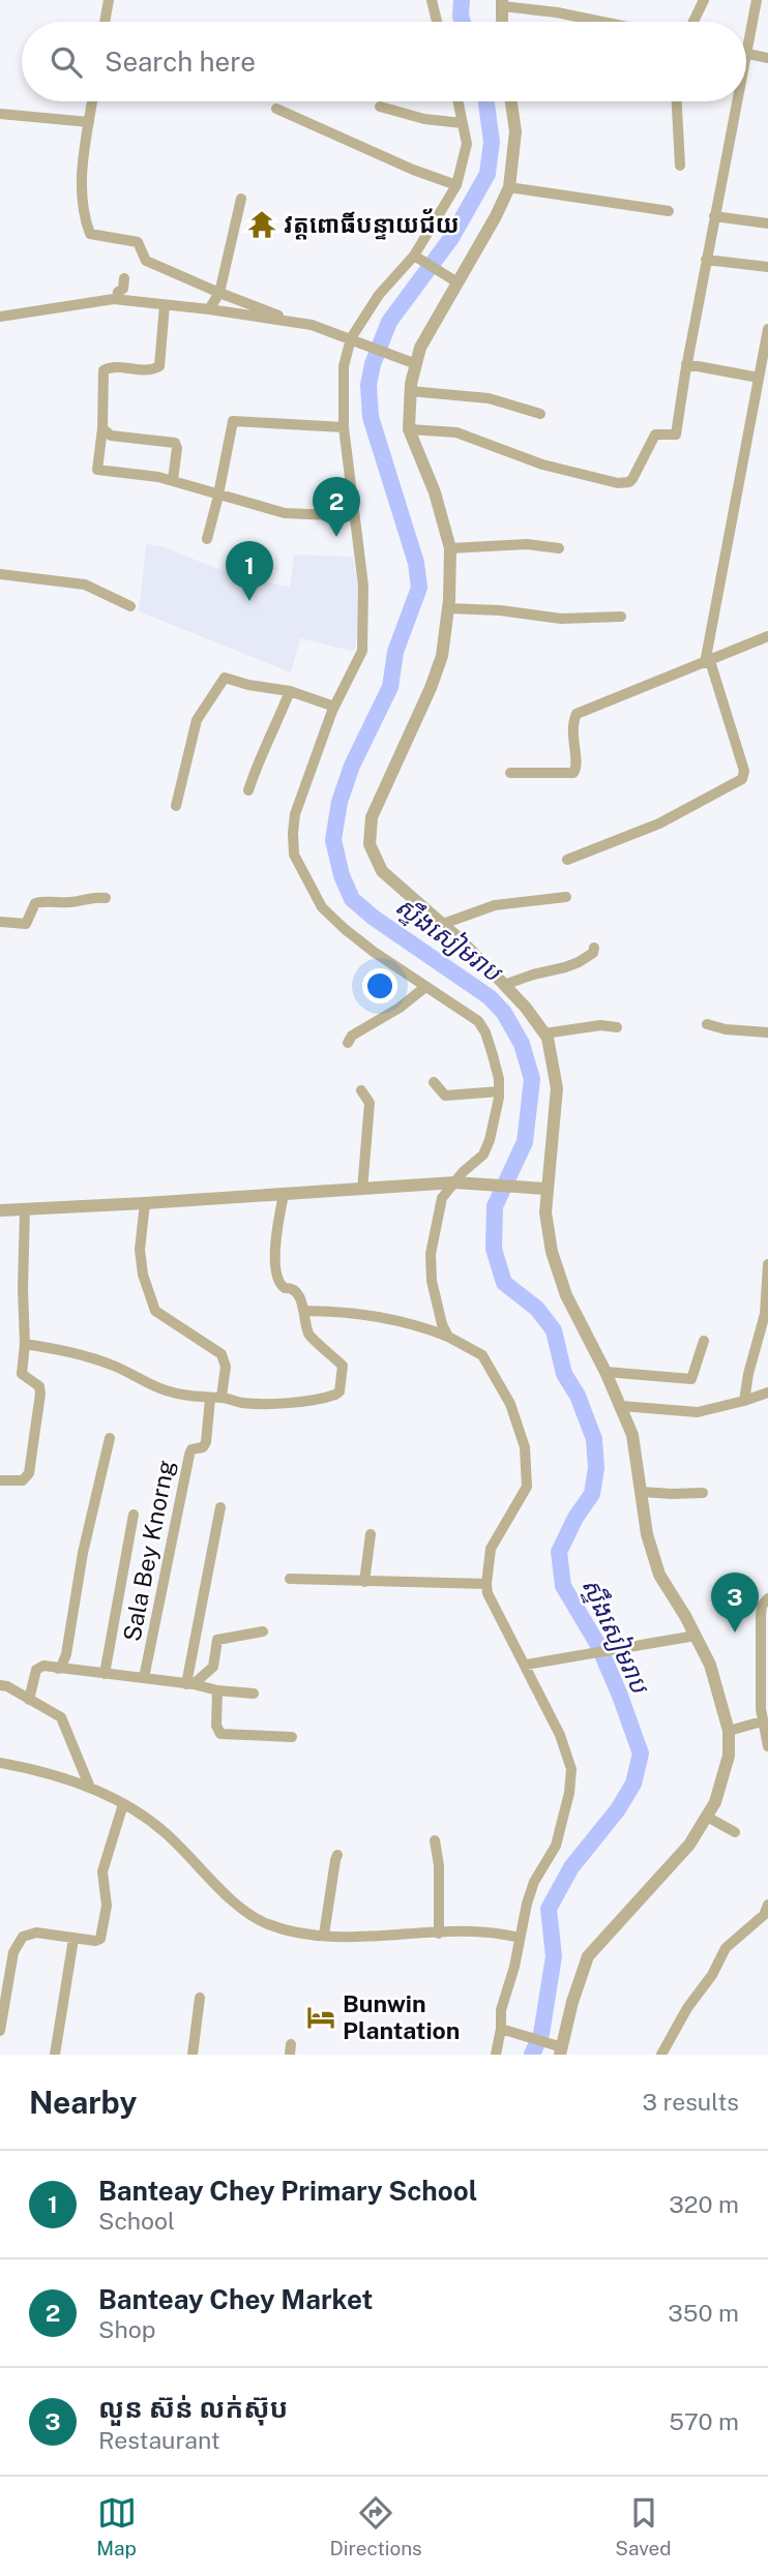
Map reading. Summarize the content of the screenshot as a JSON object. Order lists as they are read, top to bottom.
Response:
{
  "streets": {
    "street": ["Sala Bey Knorng"]
  },
  "water": ["ស្ទឹងសៀមរាប"],
  "places": {
    "temple": ["វត្តពោធិ៍បន្ទាយជ័យ"],
    "hotel": ["Bunwin Plantation"]
  },
  "page": {
    "search": "Search here",
    "pins": ["2", "1", "3"],
    "heading": ["Nearby", "3 results"],
    "list": [
      {
        "mark": "1",
        "name": "Banteay Chey Primary School",
        "note": "School",
        "value": "320 m"
      },
      {
        "mark": "2",
        "name": "Banteay Chey Market",
        "note": "Shop",
        "value": "350 m"
      },
      {
        "mark": "3",
        "name": "លួន ស៊ន់ លក់ស៊ុប",
        "note": "Restaurant",
        "value": "570 m"
      }
    ],
    "nav": ["Map", "Directions", "Saved"]
  }
}
